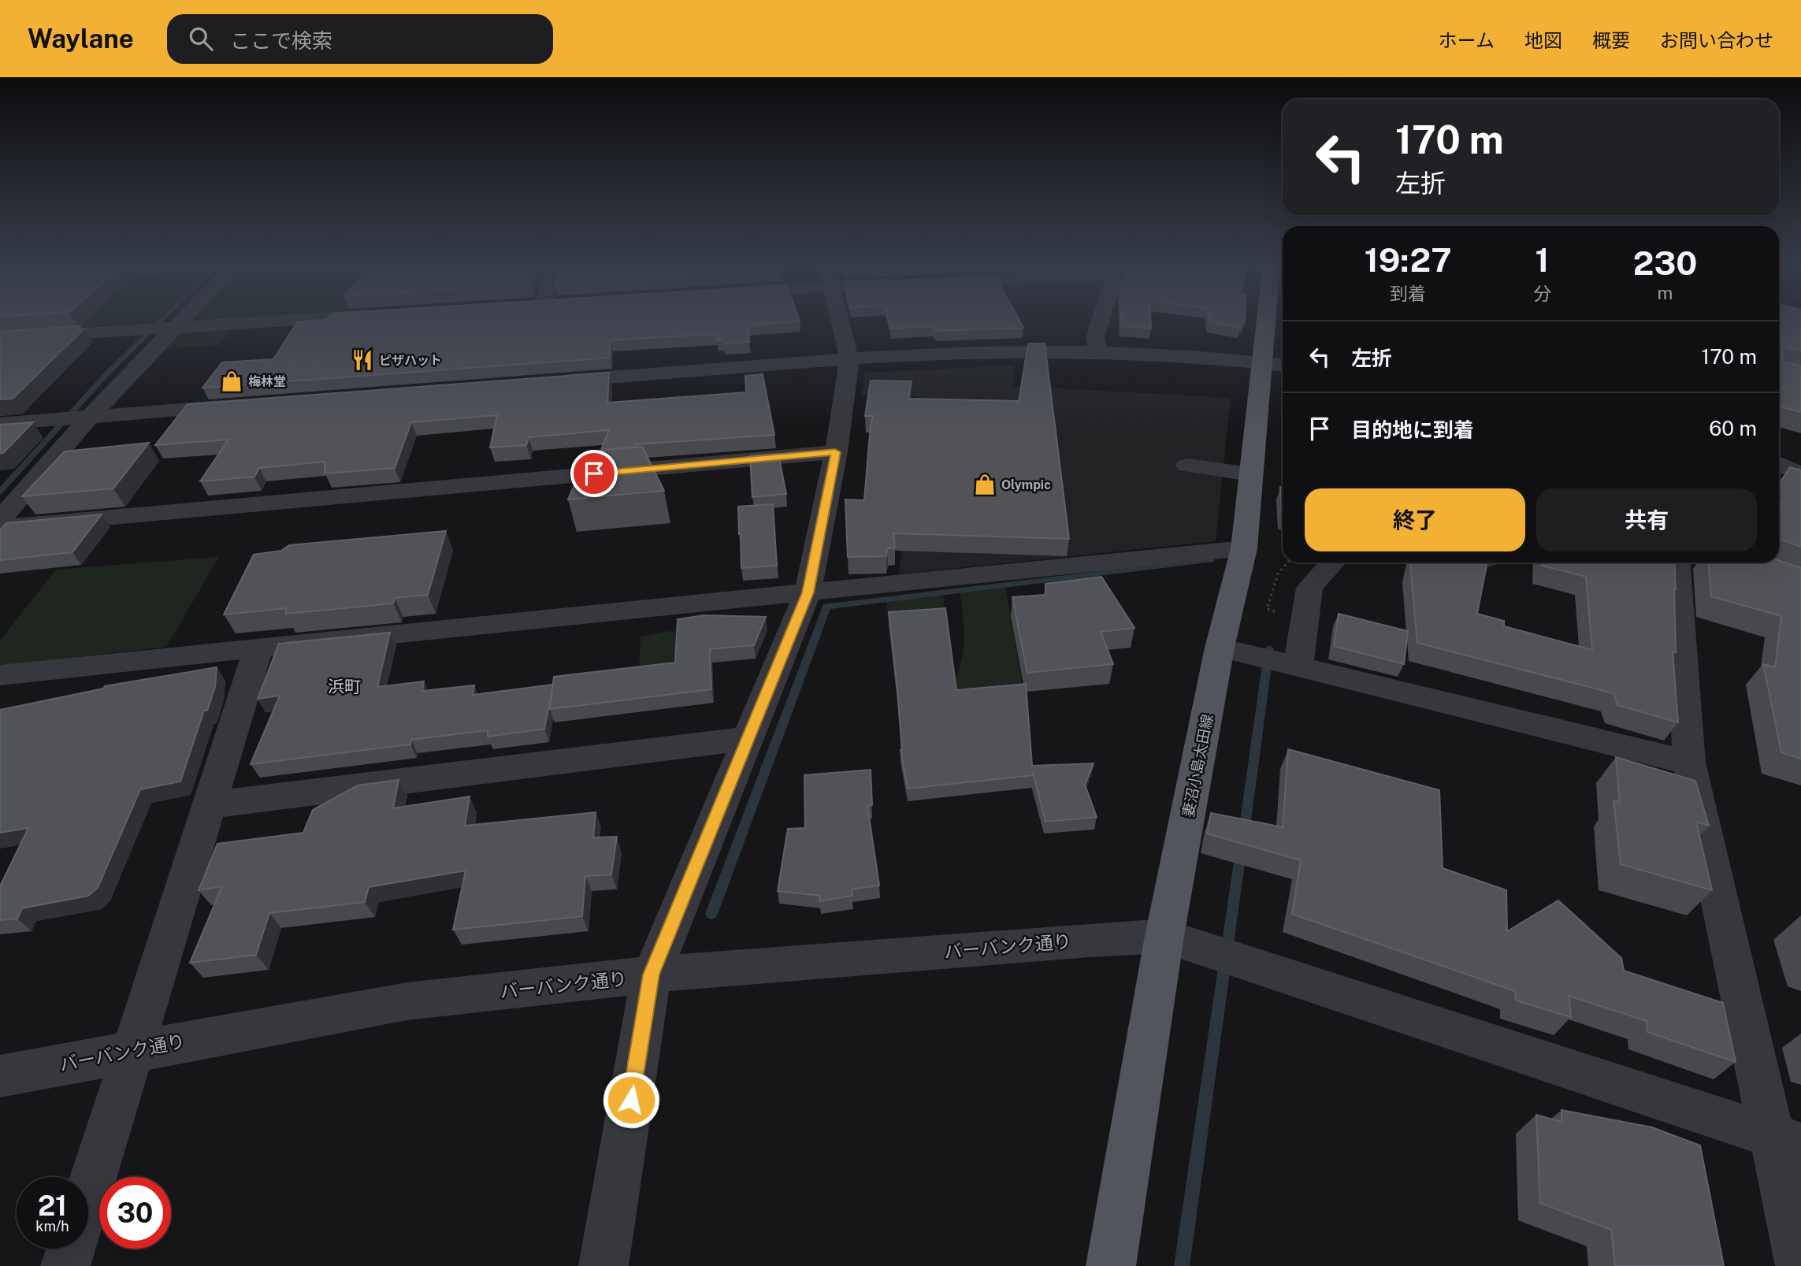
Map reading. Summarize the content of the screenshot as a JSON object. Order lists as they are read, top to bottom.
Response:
{
  "streets": {
    "main road": ["妻沼小島太田線"],
    "street": ["バーバンク通り"]
  },
  "crossings": [
    ["妻沼小島太田線", "バーバンク通り"]
  ],
  "districts": ["浜町"],
  "places": {
    "restaurant": ["ピザハット"],
    "shop": ["梅林堂", "Olympic"]
  },
  "page": {
    "header": "Waylane",
    "search": "ここで検索",
    "nav": [
      "ホーム",
      "地図",
      "概要",
      "お問い合わせ"
    ],
    "turn": ["170 m", "左折"],
    "eta": [
      "19:27",
      "到着",
      "1",
      "分",
      "230",
      "m"
    ],
    "list": [
      {
        "name": "左折",
        "value": "170 m"
      },
      {
        "name": "目的地に到着",
        "value": "60 m"
      }
    ],
    "buttons": ["終了", "共有"],
    "speed": "21 km/h",
    "limit": "30"
  }
}
